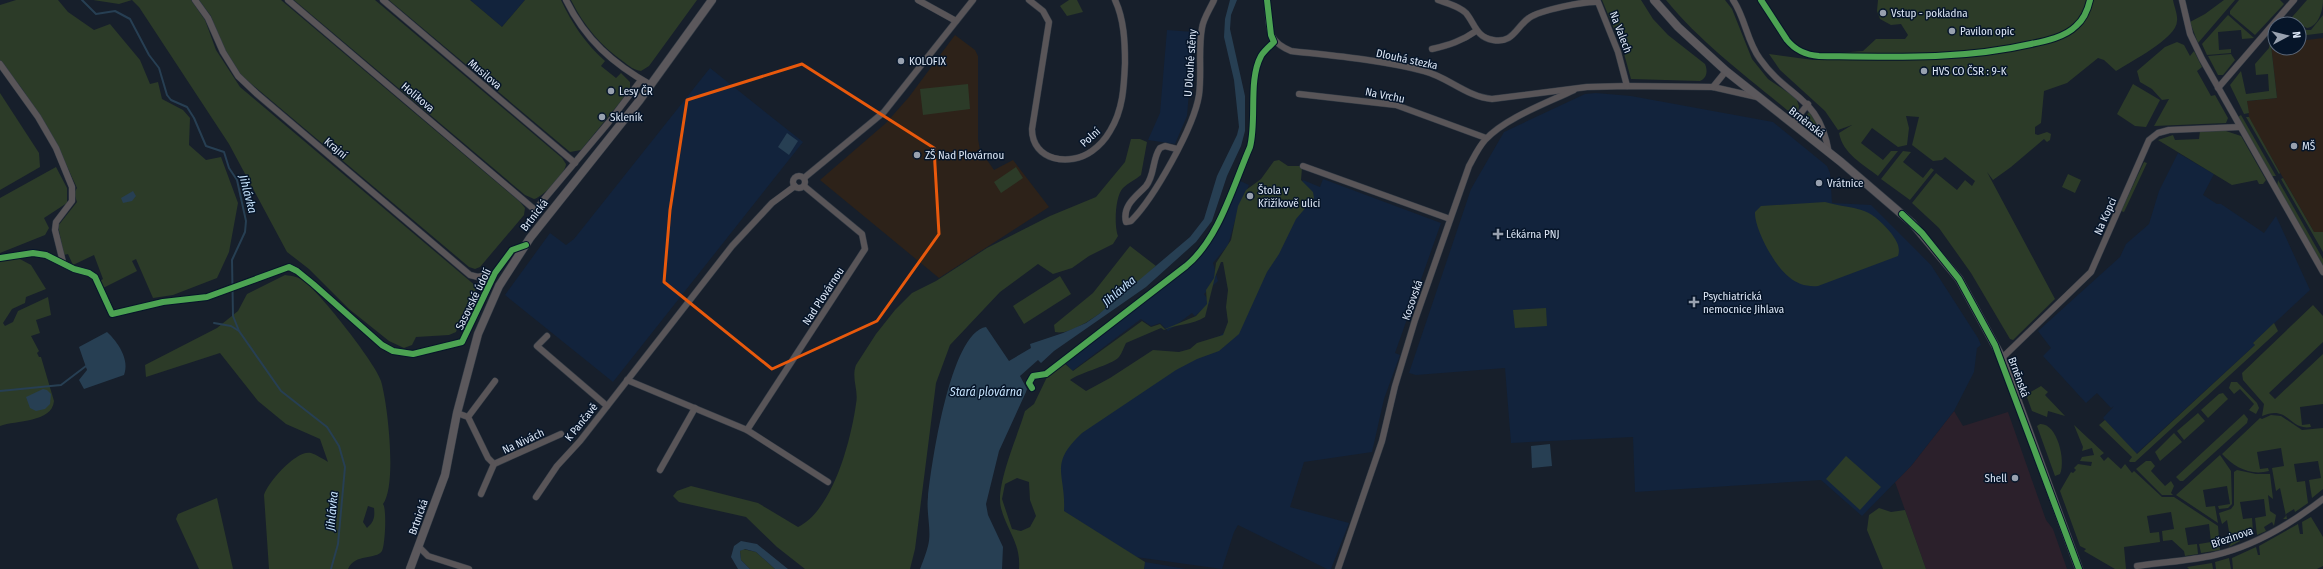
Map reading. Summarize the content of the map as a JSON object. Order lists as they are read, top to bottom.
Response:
{
  "streets": {
    "main road": ["Brněnská", "Brtnická"],
    "street": [
      "Na Valech",
      "Dlouhá stezka",
      "U Dlouhé stěny",
      "Musilova",
      "Na Vrchu",
      "Holíkova",
      "Polní",
      "Krajní",
      "Na Kopci",
      "Nad Plovárnou",
      "Sasovské údolí",
      "Kosovská",
      "K Pančavě",
      "Na Nivách",
      "Březinova"
    ]
  },
  "crossings": [
    ["Na Valech", "Dlouhá stezka"],
    ["Na Valech", "Brněnská"],
    ["Dlouhá stezka", "Brněnská"],
    ["Dlouhá stezka", "Kosovská"],
    ["Musilova", "Brtnická"],
    ["Na Vrchu", "Kosovská"],
    ["Holíkova", "Brtnická"],
    ["Brněnská", "Na Kopci"],
    ["Krajní", "Sasovské údolí"],
    ["Brtnická", "Sasovské údolí"]
  ],
  "water": ["Jihlávka", "Stará plovárna"],
  "places": {
    "other": [
      "Vstup - pokladna",
      "Pavilon opic",
      "KOLOFIX",
      "HVS CO ČSR : 9-K",
      "Lesy ČR",
      "Skleník",
      "MŠ",
      "ZŠ Nad Plovárnou",
      "Vrátnice",
      "Štola v Křižíkově ulici",
      "Shell"
    ],
    "health": ["Lékárna PNJ", "Psychiatrická nemocnice Jihlava"]
  },
  "north": "right"
}
